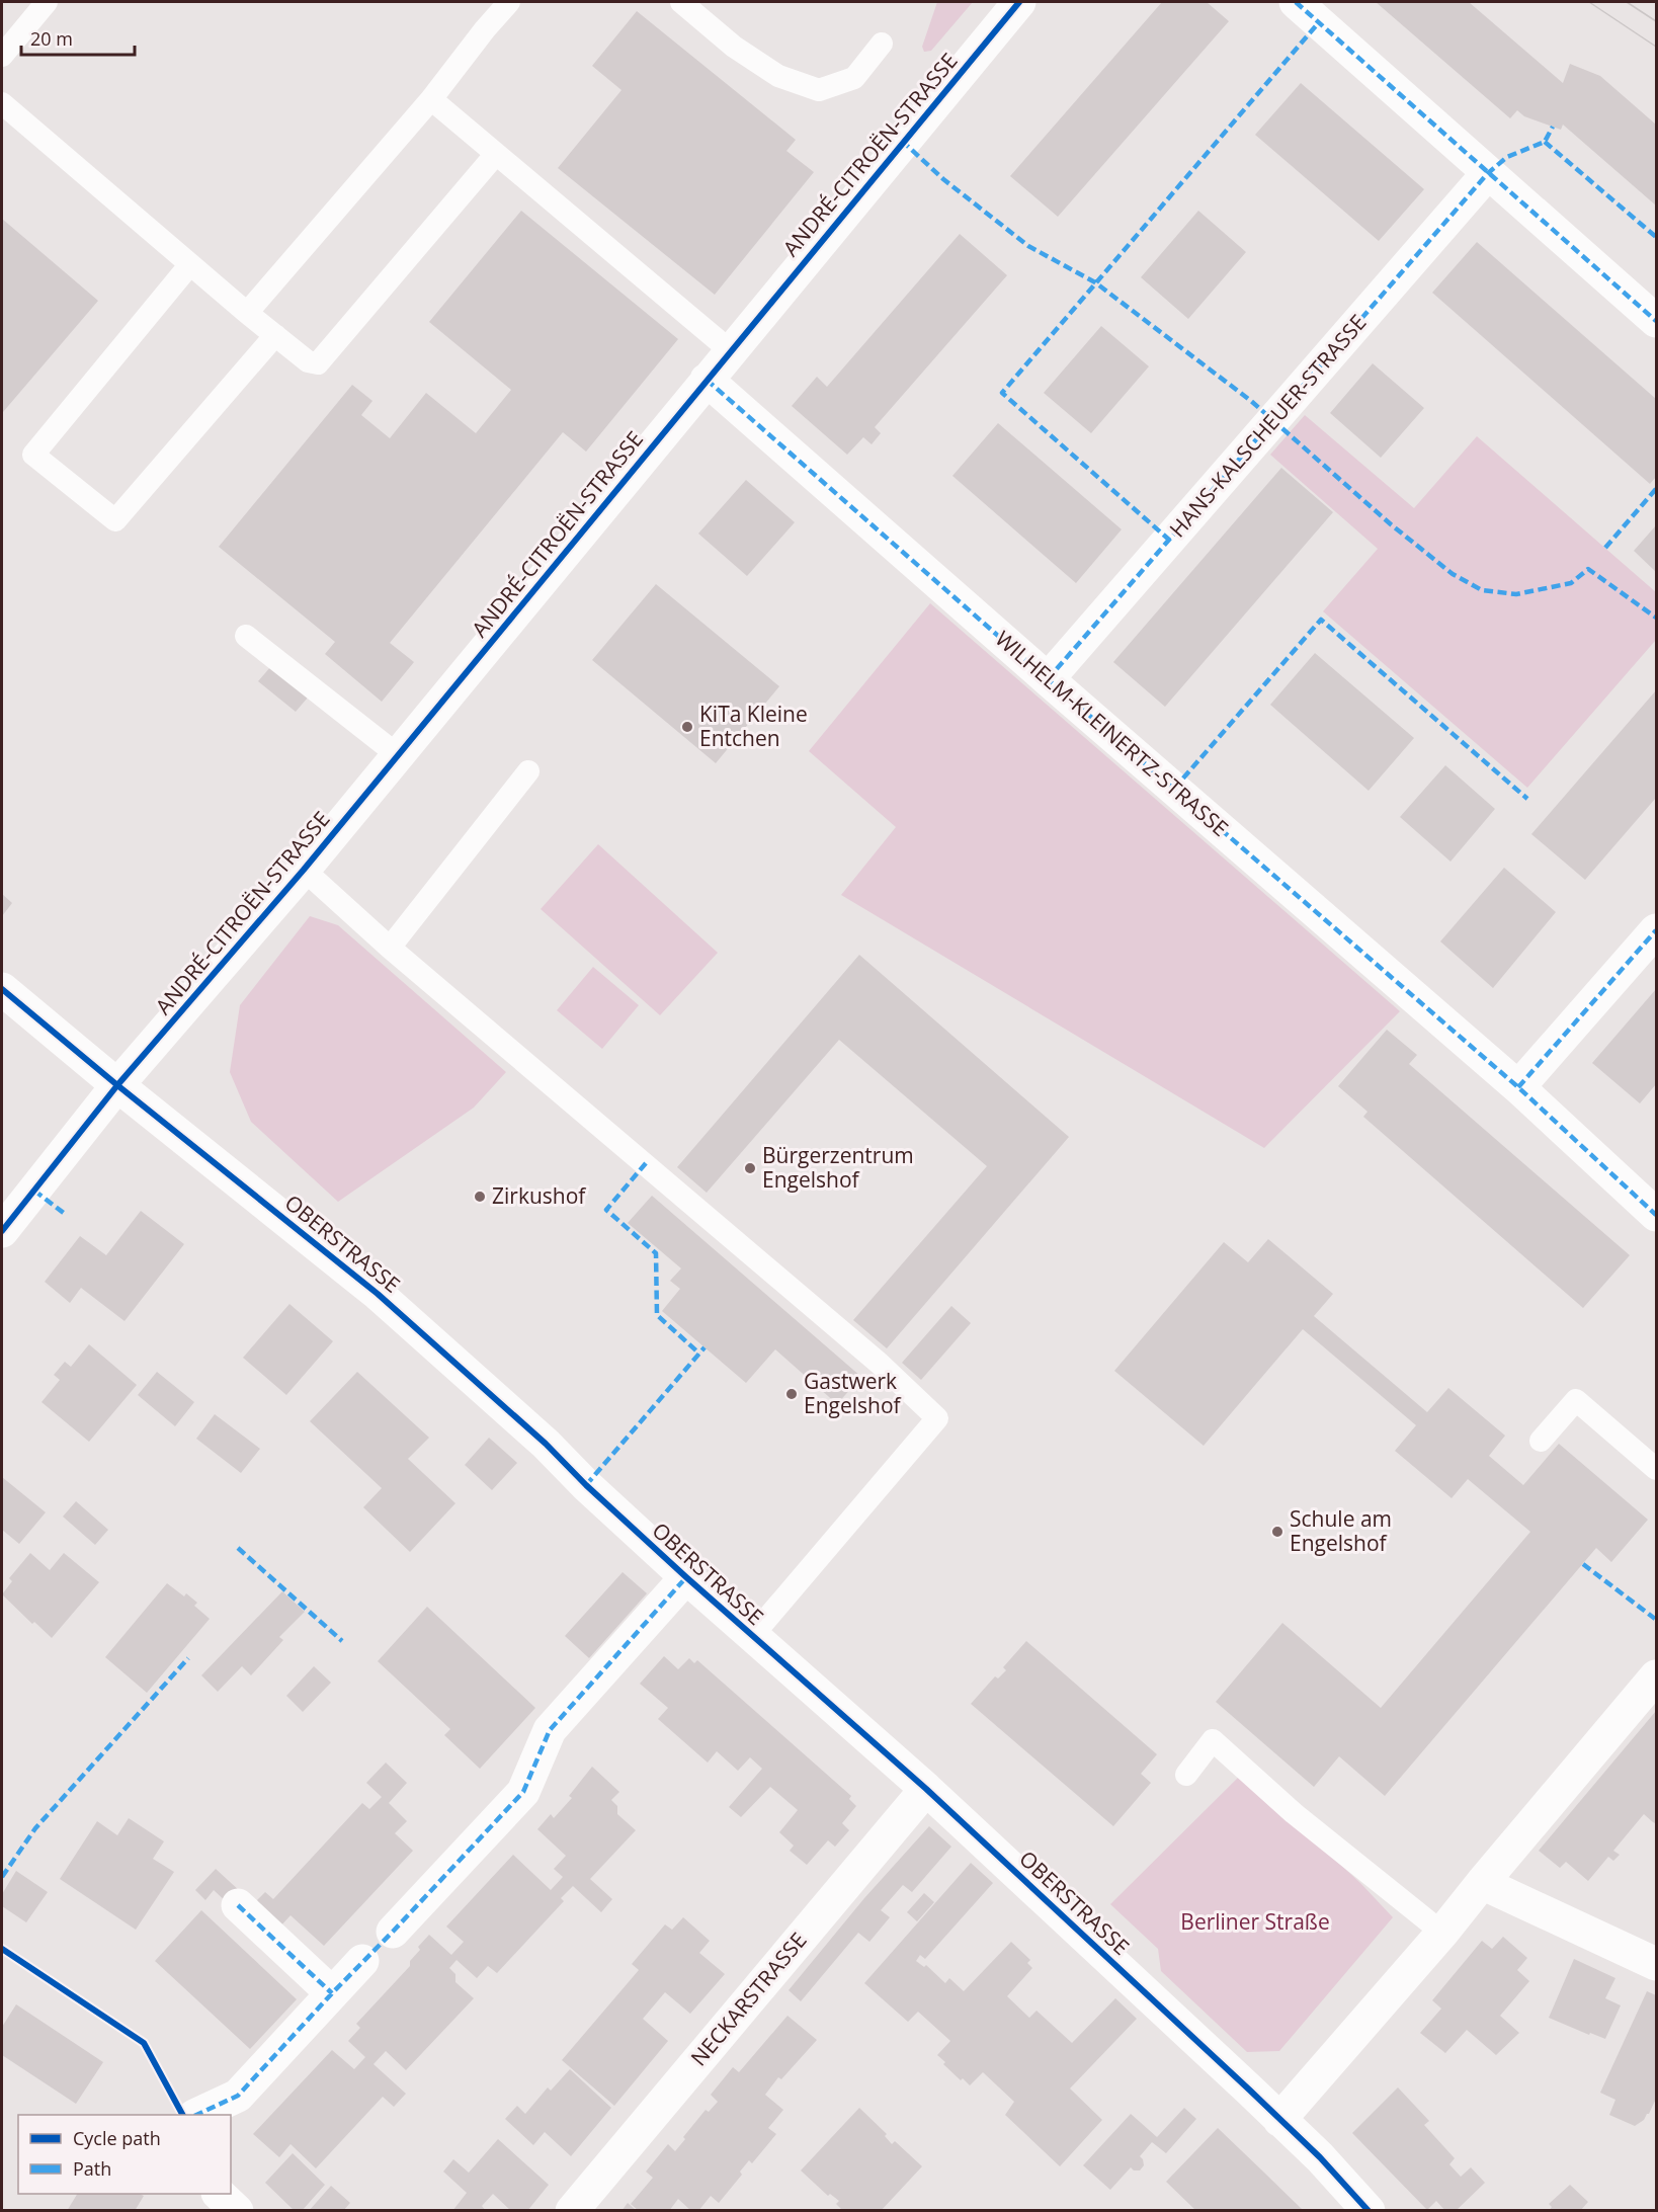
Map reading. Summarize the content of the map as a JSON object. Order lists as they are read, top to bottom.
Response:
{
  "streets": {
    "street": [
      "ANDRÉ-CITROËN-STRASSE",
      "HANS-KALSCHEUER-STRASSE",
      "WILHELM-KLEINERTZ-STRASSE",
      "OBERSTRASSE",
      "NECKARSTRASSE"
    ]
  },
  "crossings": [
    ["ANDRÉ-CITROËN-STRASSE", "WILHELM-KLEINERTZ-STRASSE"],
    ["ANDRÉ-CITROËN-STRASSE", "OBERSTRASSE"],
    ["HANS-KALSCHEUER-STRASSE", "WILHELM-KLEINERTZ-STRASSE"],
    ["OBERSTRASSE", "NECKARSTRASSE"]
  ],
  "parks": ["Berliner Straße"],
  "places": [
    "KiTa Kleine Entchen",
    "Bürgerzentrum Engelshof",
    "Zirkushof",
    "Gastwerk Engelshof",
    "Schule am Engelshof"
  ],
  "legend": ["Cycle path", "Path"],
  "scale_bar": "20 m"
}
